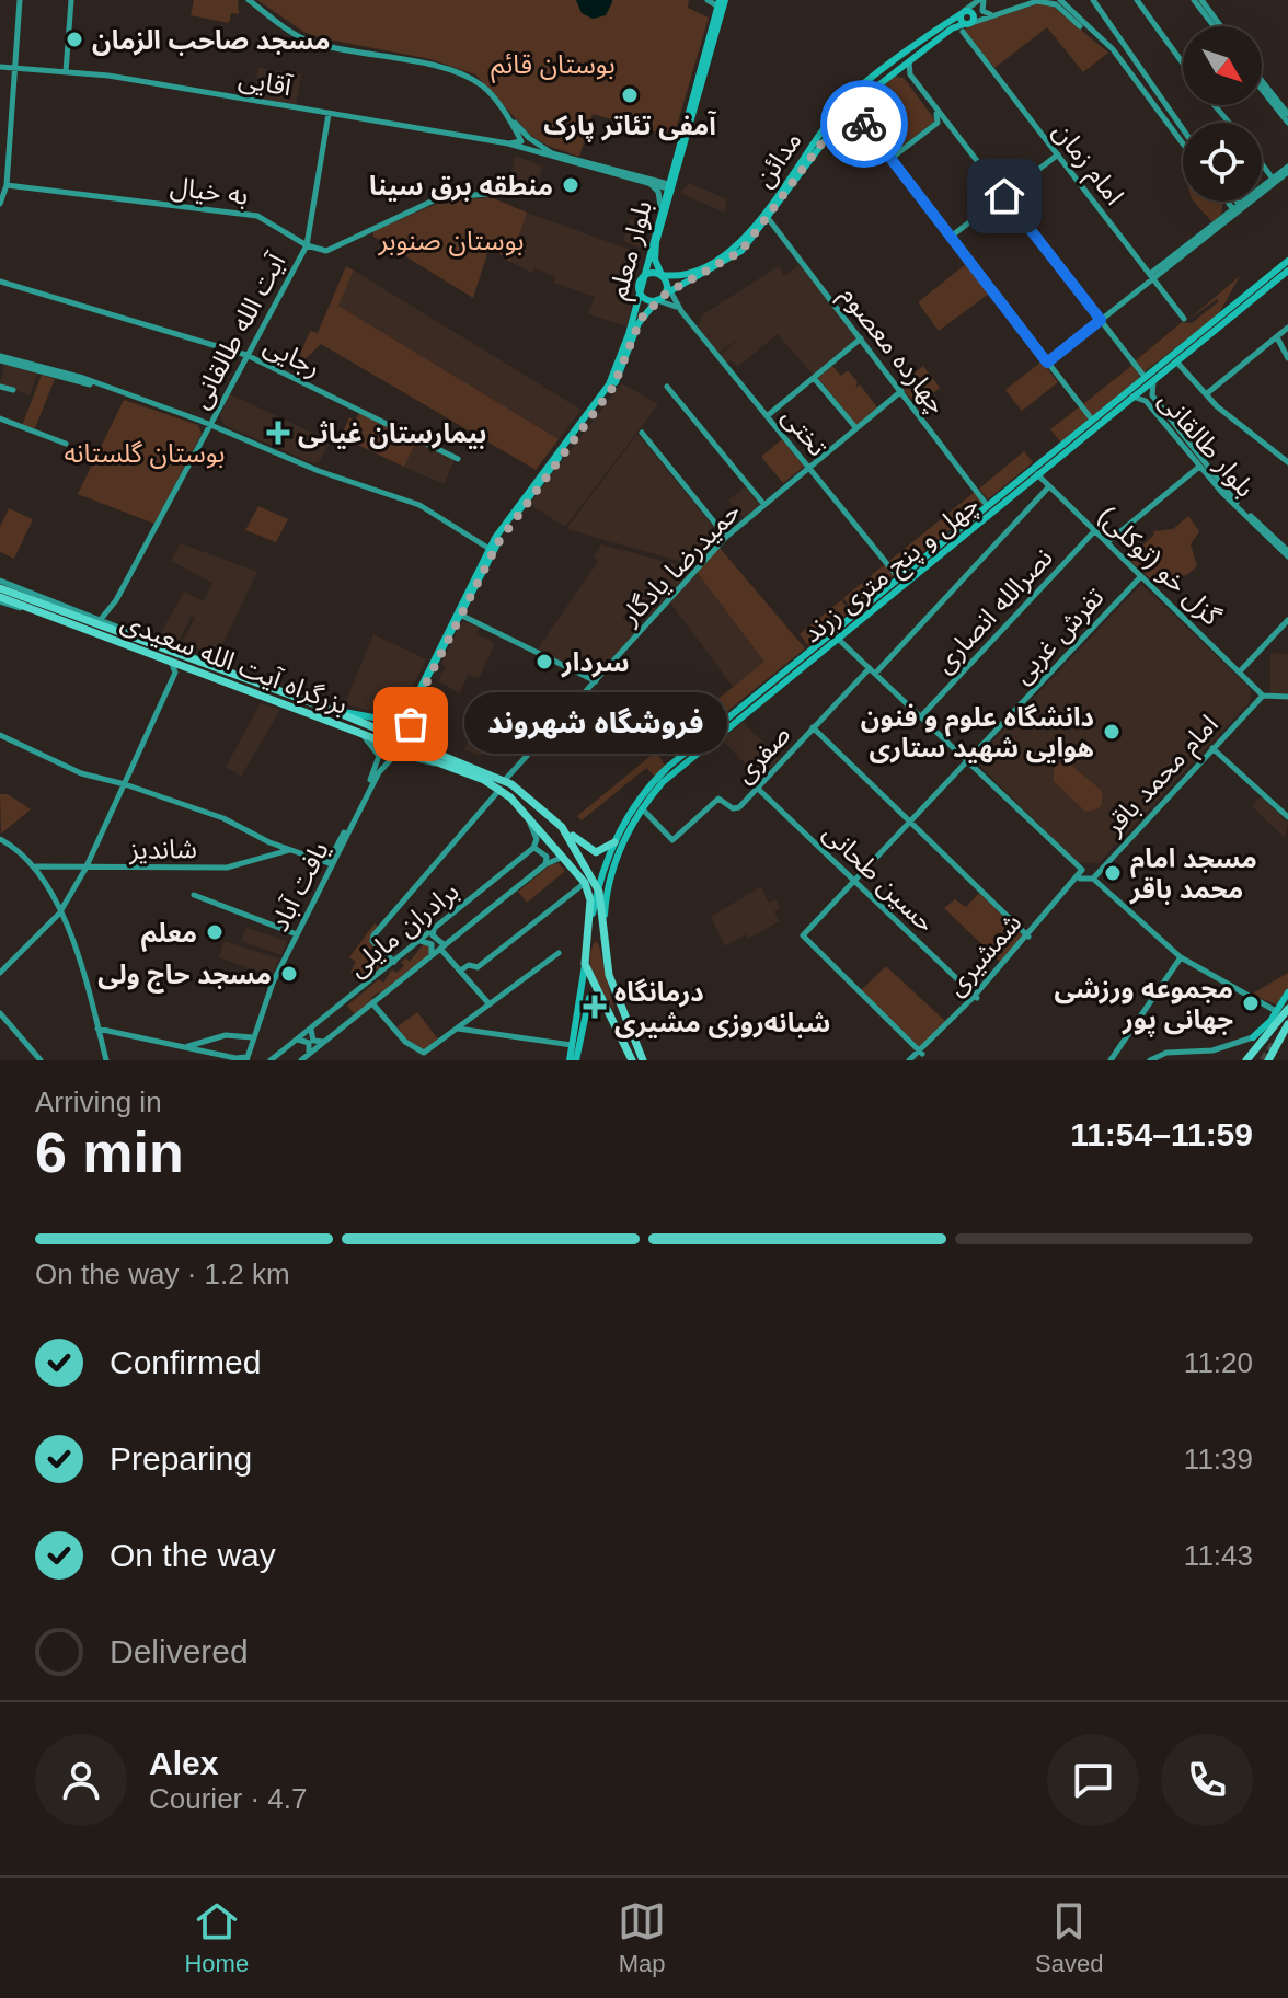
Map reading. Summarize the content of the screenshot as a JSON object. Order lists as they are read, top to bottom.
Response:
{
  "streets": {
    "highway": ["بزرگراه آیت الله سعیدی"],
    "main road": ["مدائن", "بلوار معلم", "چهل و پنج متری زرند"],
    "street": [
      "آقایی",
      "امام زمان",
      "به خیال",
      "آیت الله طالقانی",
      "چهارده معصوم",
      "رجایی",
      "تختی",
      "بلوار طالقانی",
      "حمیدرضا یادگار",
      "گزل خو (توکلی)",
      "نصرالله انصاری",
      "تفرش غربی",
      "صفری",
      "امام محمد باقر",
      "شاندیز",
      "حسین طحانی",
      "یافت آباد",
      "برادران مایلی",
      "شمشیری"
    ]
  },
  "crossings": [
    ["آقایی", "بلوار معلم"],
    ["آقایی", "آیت الله طالقانی"],
    ["مدائن", "امام زمان"],
    ["مدائن", "بلوار معلم"],
    ["مدائن", "چهارده معصوم"],
    ["مدائن", "تختی"],
    ["به خیال", "آیت الله طالقانی"],
    ["بلوار معلم", "تختی"],
    ["آیت الله طالقانی", "رجایی"],
    ["آیت الله طالقانی", "بزرگراه آیت الله سعیدی"],
    ["چهارده معصوم", "حمیدرضا یادگار"],
    ["چهارده معصوم", "چهل و پنج متری زرند"],
    ["تختی", "حمیدرضا یادگار"],
    ["تختی", "چهل و پنج متری زرند"],
    ["بلوار طالقانی", "چهل و پنج متری زرند"],
    ["حمیدرضا یادگار", "بزرگراه آیت الله سعیدی"],
    ["حمیدرضا یادگار", "برادران مایلی"],
    ["گزل خو (توکلی)", "چهل و پنج متری زرند"],
    ["گزل خو (توکلی)", "نصرالله انصاری"],
    ["گزل خو (توکلی)", "تفرش غربی"],
    ["گزل خو (توکلی)", "صفری"],
    ["گزل خو (توکلی)", "امام محمد باقر"],
    ["چهل و پنج متری زرند", "بزرگراه آیت الله سعیدی"],
    ["چهل و پنج متری زرند", "صفری"],
    ["تفرش غربی", "حسین طحانی"],
    ["تفرش غربی", "شمشیری"],
    ["صفری", "حسین طحانی"],
    ["امام محمد باقر", "شمشیری"],
    ["حسین طحانی", "شمشیری"]
  ],
  "parks": ["بوستان قائم", "بوستان صنوبر", "بوستان گلستانه"],
  "places": {
    "other": [
      "مسجد صاحب الزمان",
      "آمفی تئاتر پارک",
      "منطقه برق سینا",
      "سردار",
      "فروشگاه شهروند",
      "دانشگاه علوم و فنون هوایی شهید ستاری",
      "مسجد امام محمد باقر",
      "معلم",
      "مسجد حاج ولی",
      "مجموعه ورزشی جهانی پور"
    ],
    "health": ["بیمارستان غیاثی", "درمانگاه شبانه‌روزی مشیری"]
  },
  "north": "bottom right",
  "page": {
    "bubble": "فروشگاه شهروند",
    "heading": ["6 min", "Arriving in", "11:54–11:59"],
    "panel": ["Alex", "Courier · 4.7"],
    "bar": "On the way · 1.2 km",
    "list": [
      ["Confirmed", "11:20"],
      ["Preparing", "11:39"],
      ["On the way", "11:43"],
      "Delivered"
    ],
    "tabs": ["Home", "Map", "Saved"]
  }
}
